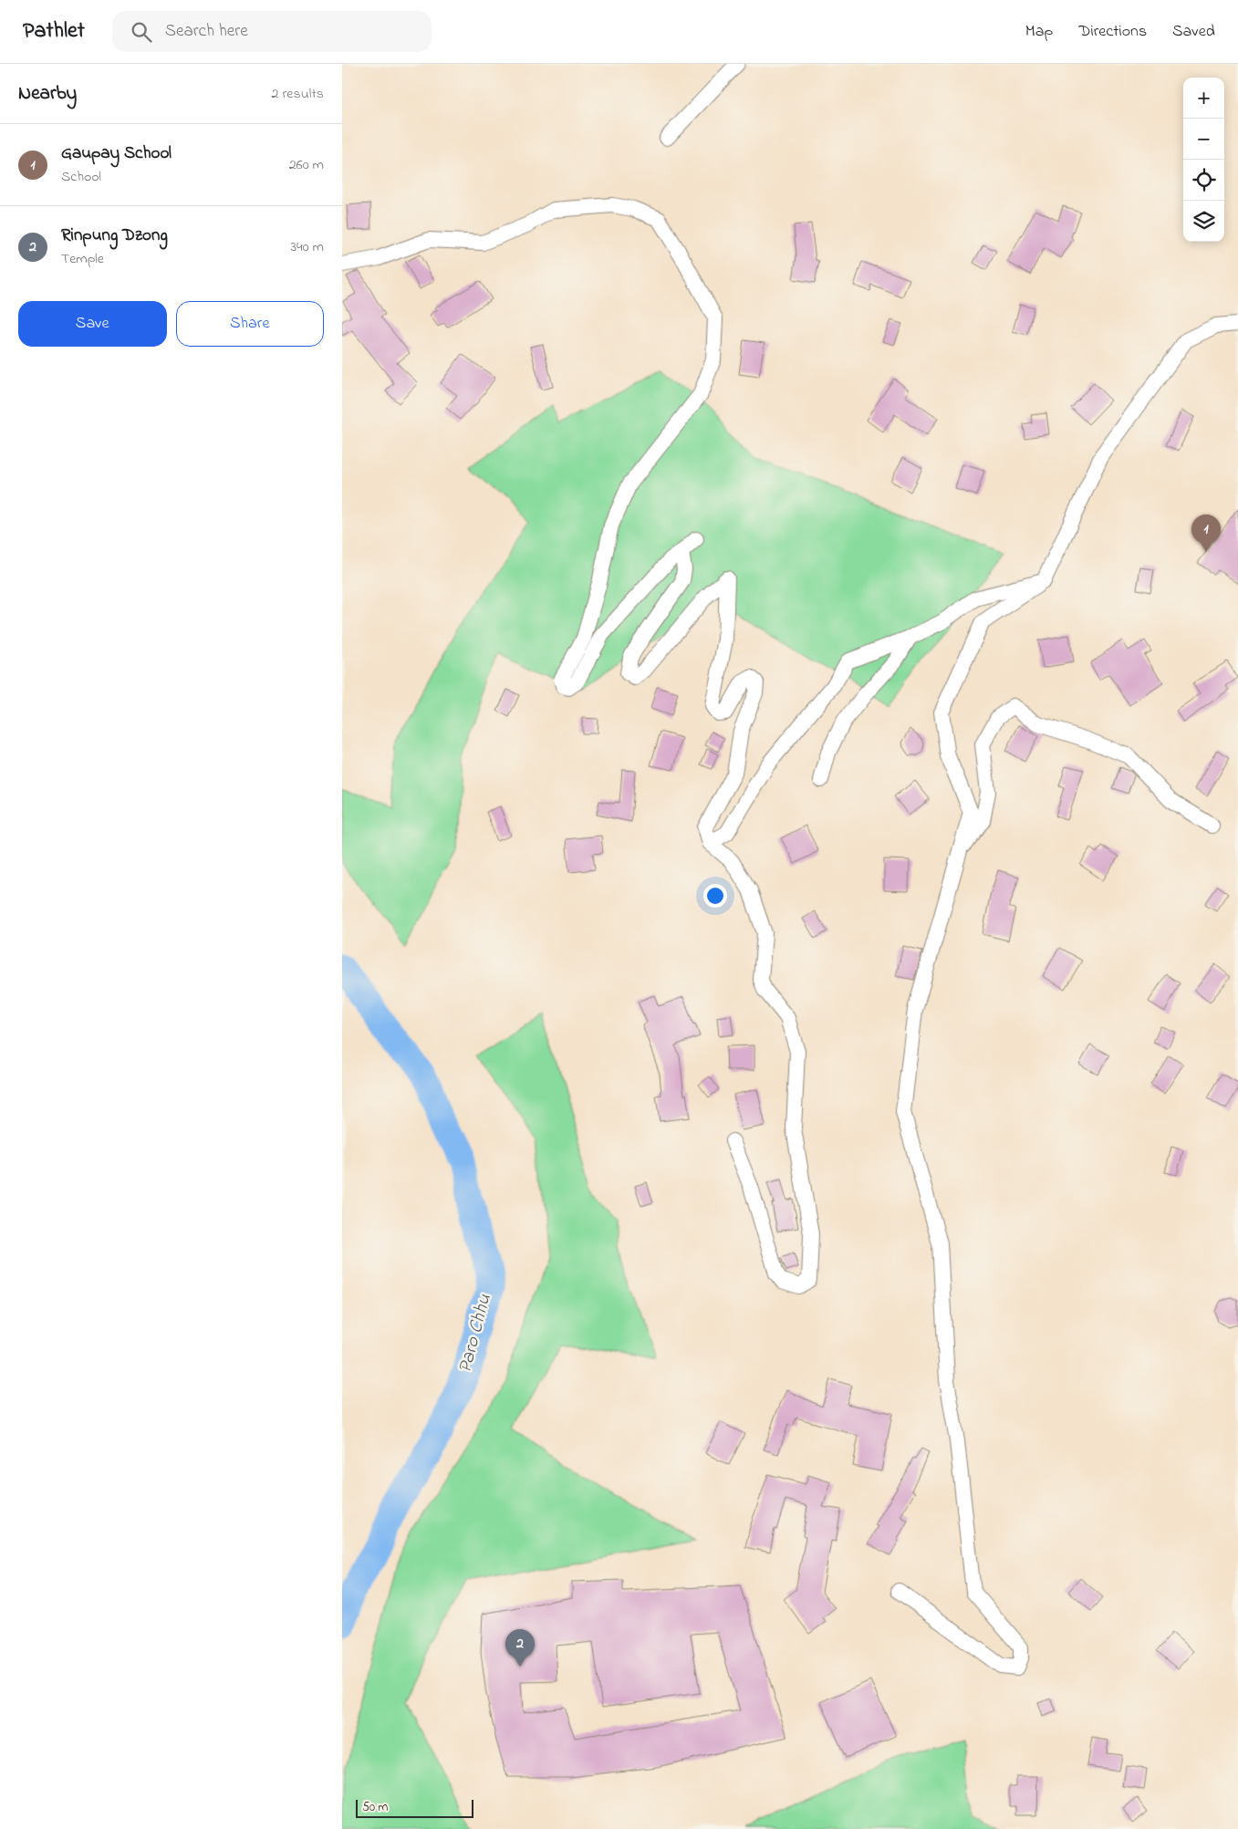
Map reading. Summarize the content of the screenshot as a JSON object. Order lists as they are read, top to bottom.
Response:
{
  "water": ["Paro Chhu"],
  "scale_bar": "50 m",
  "page": {
    "header": "Pathlet",
    "search": "Search here",
    "nav": ["Map", "Directions", "Saved"],
    "heading": ["Nearby", "2 results"],
    "map_buttons": ["+", "−"],
    "list": [
      {
        "mark": "1",
        "name": "Gaupay School",
        "note": "School",
        "value": "260 m"
      },
      {
        "mark": "2",
        "name": "Rinpung Dzong",
        "note": "Temple",
        "value": "340 m"
      }
    ],
    "buttons": ["Save", "Share"],
    "pins": ["1", "2"],
    "scale": "50 m"
  }
}
